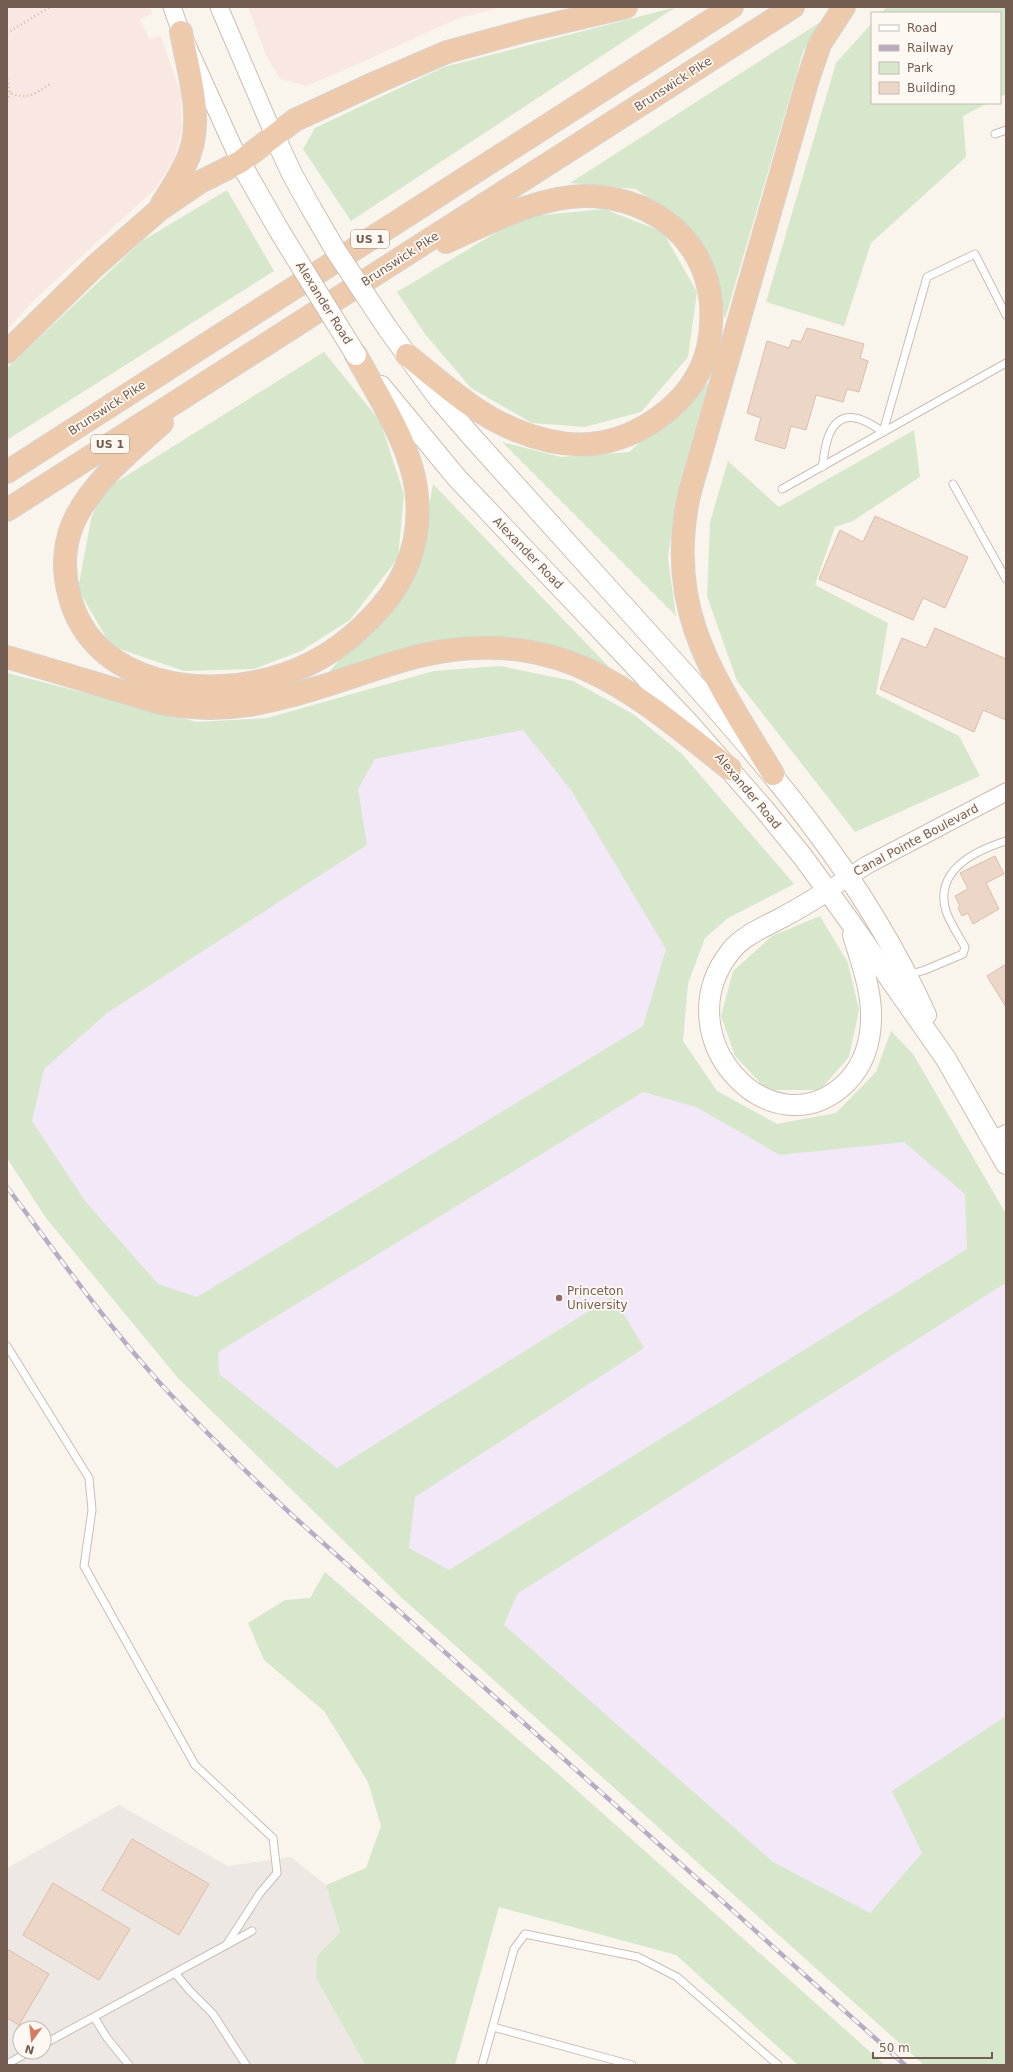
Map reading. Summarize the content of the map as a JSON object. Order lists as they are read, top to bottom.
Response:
{
  "streets": {
    "highway": ["Brunswick Pike", "US 1"],
    "main road": ["Alexander Road"],
    "street": ["Canal Pointe Boulevard"]
  },
  "crossings": [
    ["Alexander Road", "Canal Pointe Boulevard"]
  ],
  "places": ["Princeton University"],
  "legend": [
    "Road",
    "Railway",
    "Park",
    "Building"
  ],
  "scale_bar": "50 m",
  "north": "bottom"
}
